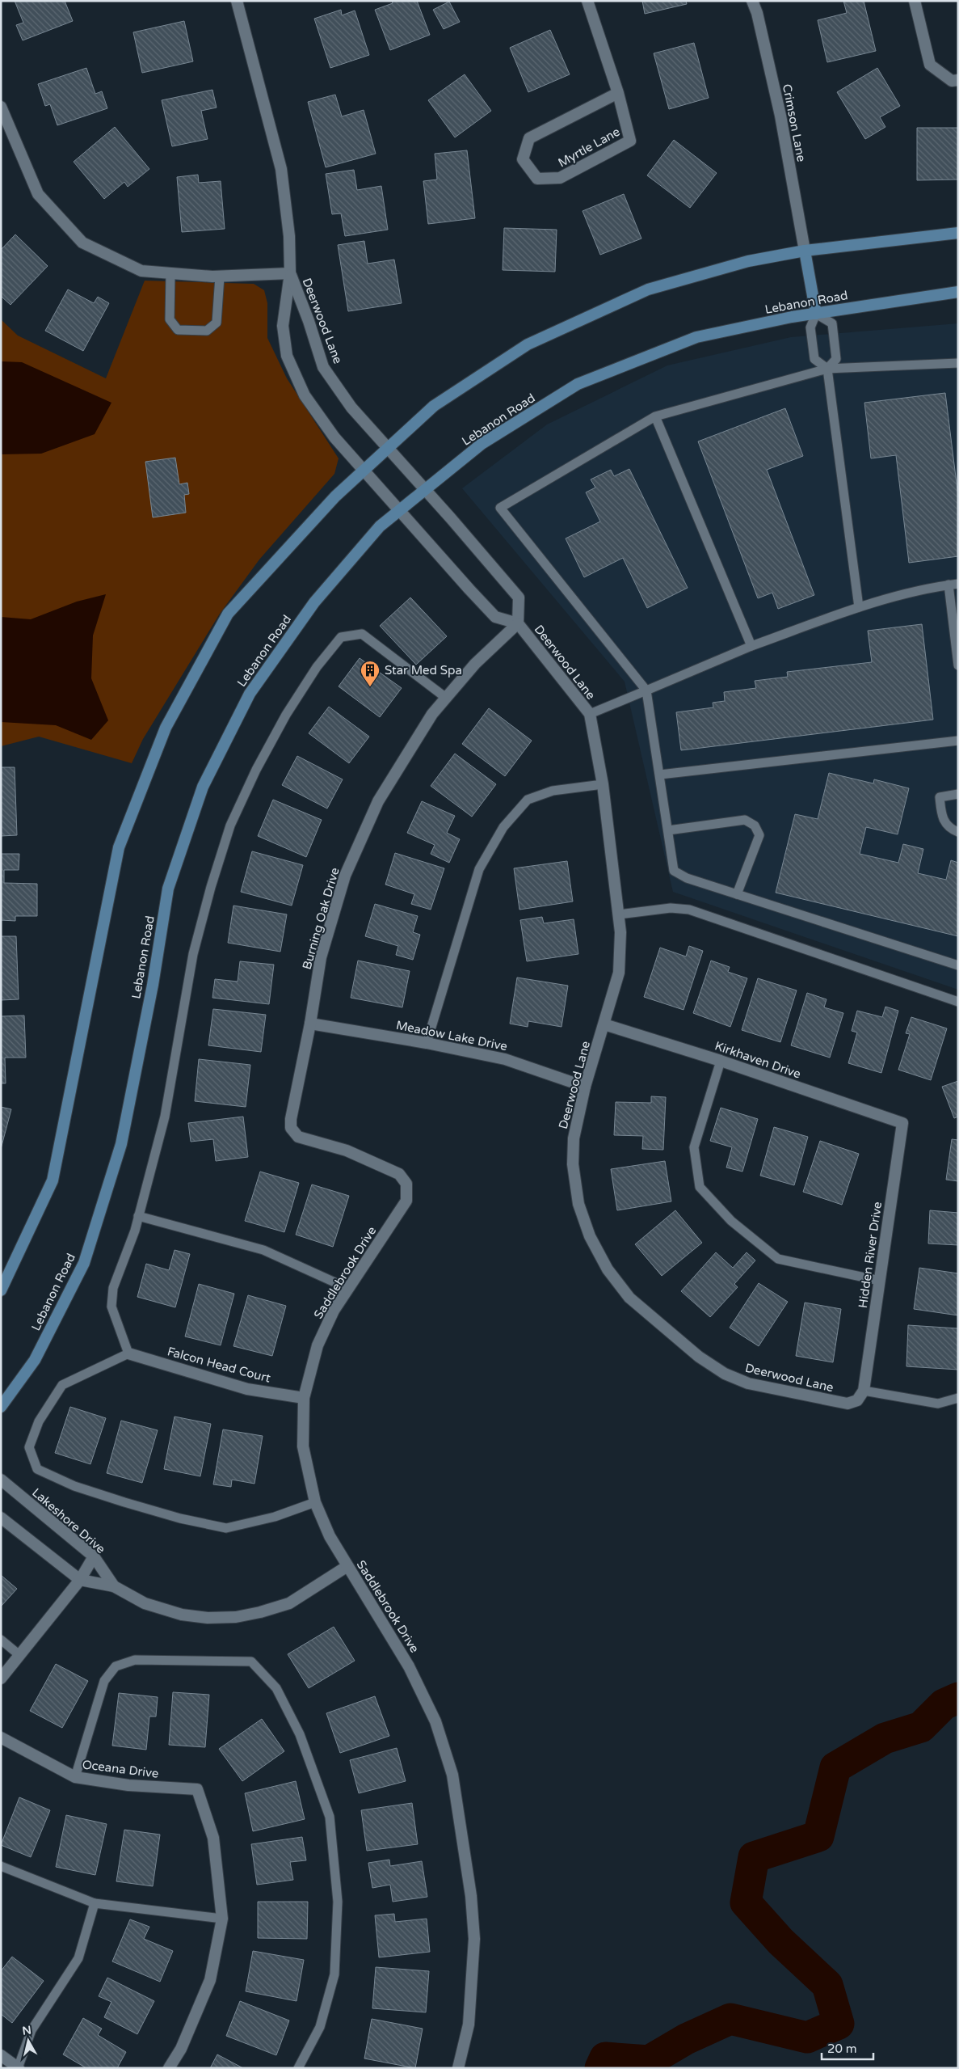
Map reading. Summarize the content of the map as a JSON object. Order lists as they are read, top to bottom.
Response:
{
  "streets": {
    "main road": ["Lebanon Road"],
    "street": [
      "Crimson Lane",
      "Myrtle Lane",
      "Deerwood Lane",
      "Burning Oak Drive",
      "Meadow Lake Drive",
      "Kirkhaven Drive",
      "Hidden River Drive",
      "Saddlebrook Drive",
      "Falcon Head Court",
      "Lakeshore Drive",
      "Oceana Drive"
    ]
  },
  "crossings": [
    ["Lebanon Road", "Deerwood Lane"],
    ["Deerwood Lane", "Burning Oak Drive"],
    ["Deerwood Lane", "Meadow Lake Drive"],
    ["Deerwood Lane", "Kirkhaven Drive"],
    ["Deerwood Lane", "Hidden River Drive"],
    ["Burning Oak Drive", "Meadow Lake Drive"],
    ["Burning Oak Drive", "Saddlebrook Drive"],
    ["Kirkhaven Drive", "Hidden River Drive"],
    ["Saddlebrook Drive", "Falcon Head Court"],
    ["Saddlebrook Drive", "Lakeshore Drive"]
  ],
  "places": {
    "building": ["Star Med Spa"]
  },
  "scale_bar": "20 m",
  "north": "top"
}
